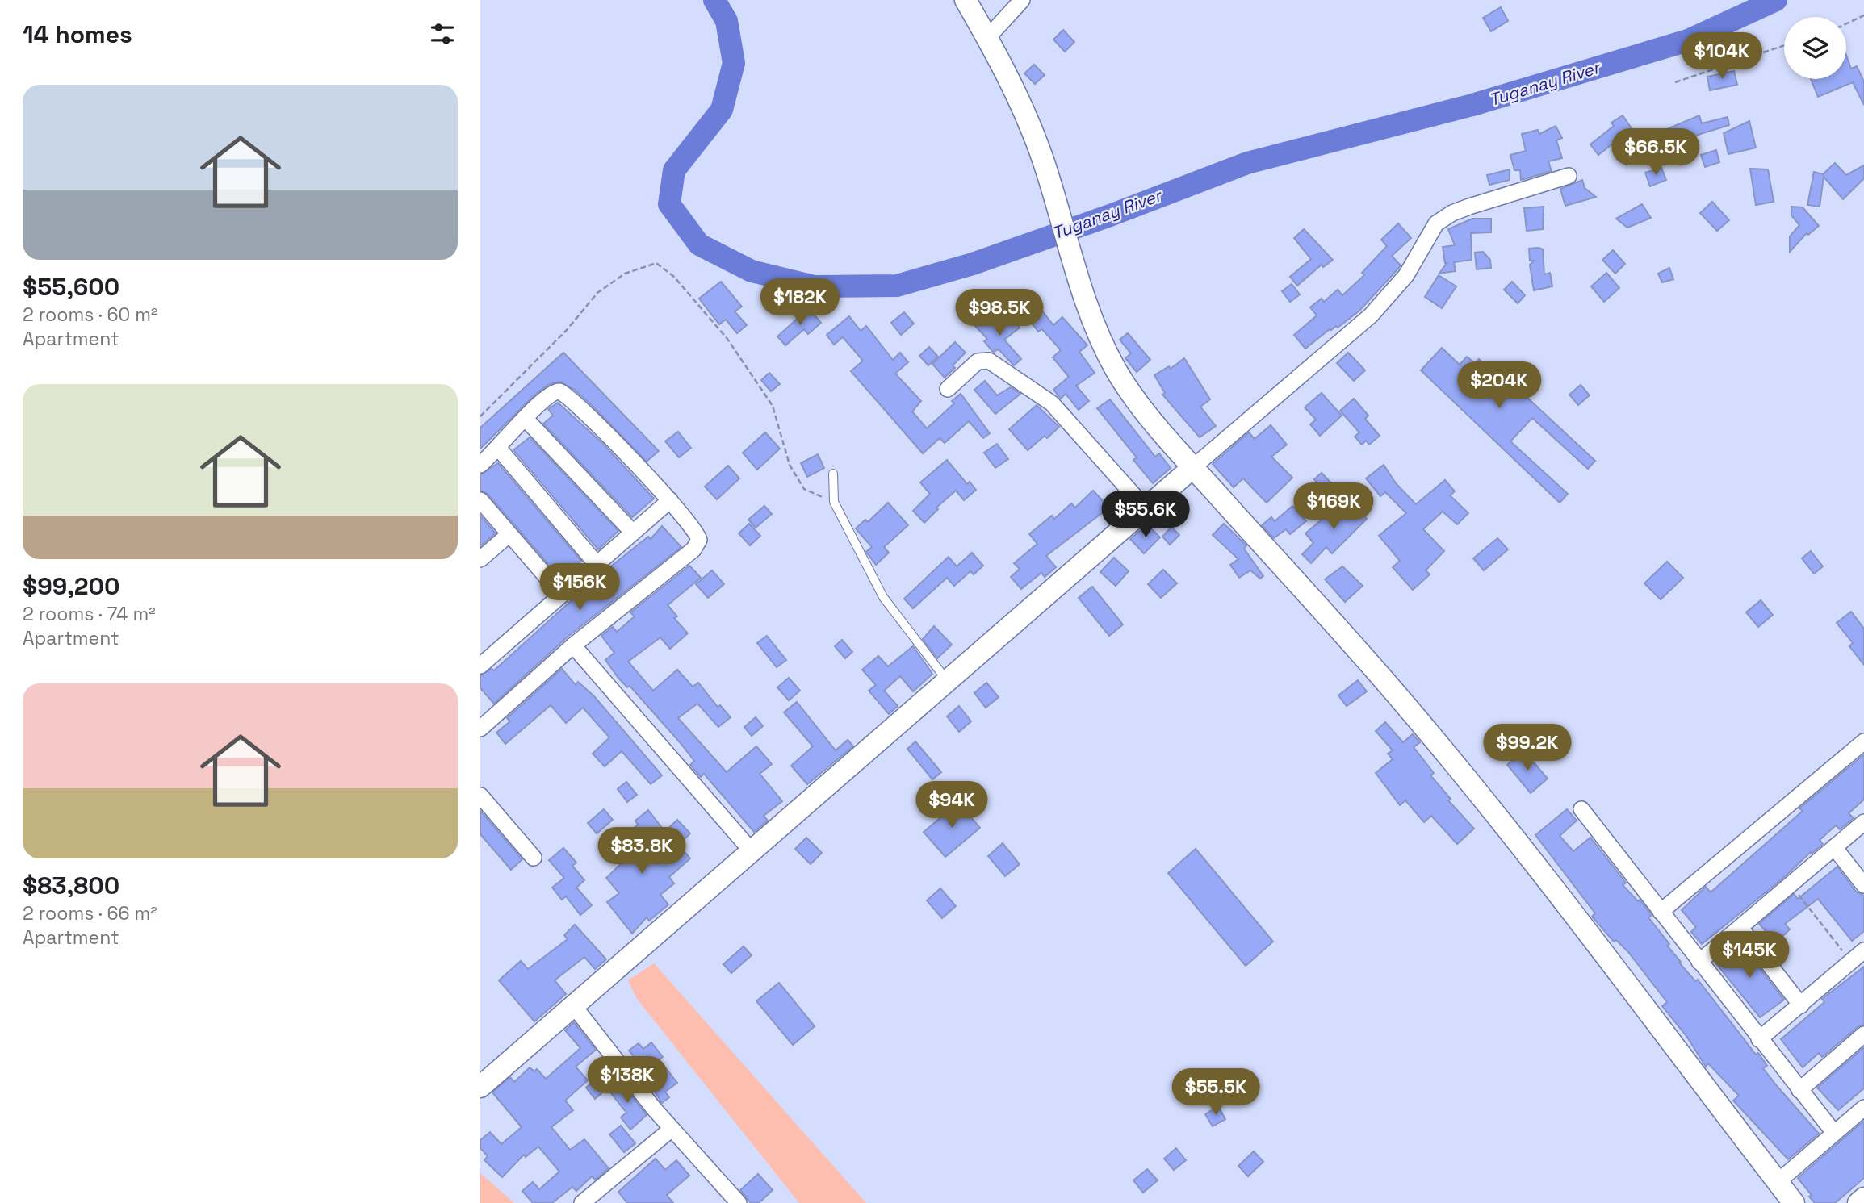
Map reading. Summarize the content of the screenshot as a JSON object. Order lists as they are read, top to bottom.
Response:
{
  "water": ["Tuganay River"],
  "page": {
    "heading": "14 homes",
    "price": [
      "$104K",
      "$66.5K",
      "$182K",
      "$98.5K",
      "$204K",
      "$169K",
      "$55.6K",
      "$156K",
      "$99.2K",
      "$94K",
      "$83.8K",
      "$145K",
      "$138K",
      "$55.5K"
    ],
    "list": [
      {
        "name": "$55,600",
        "note": "2 rooms · 60 m² · Apartment"
      },
      {
        "name": "$99,200",
        "note": "2 rooms · 74 m² · Apartment"
      },
      {
        "name": "$83,800",
        "note": "2 rooms · 66 m² · Apartment"
      }
    ]
  }
}
